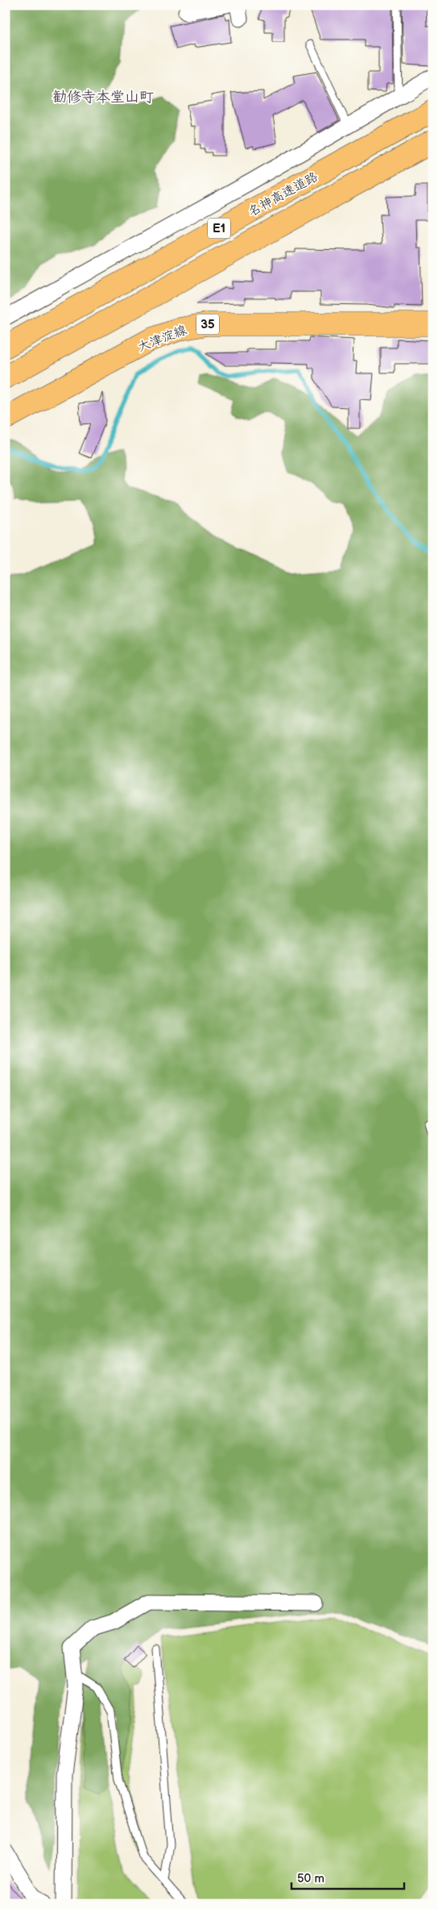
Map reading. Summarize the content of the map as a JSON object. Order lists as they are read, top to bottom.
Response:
{
  "streets": {
    "main road": [
      "名神高速道路",
      "E1",
      "35",
      "大津淀線"
    ]
  },
  "districts": ["勧修寺本堂山町"],
  "scale_bar": "50 m"
}
